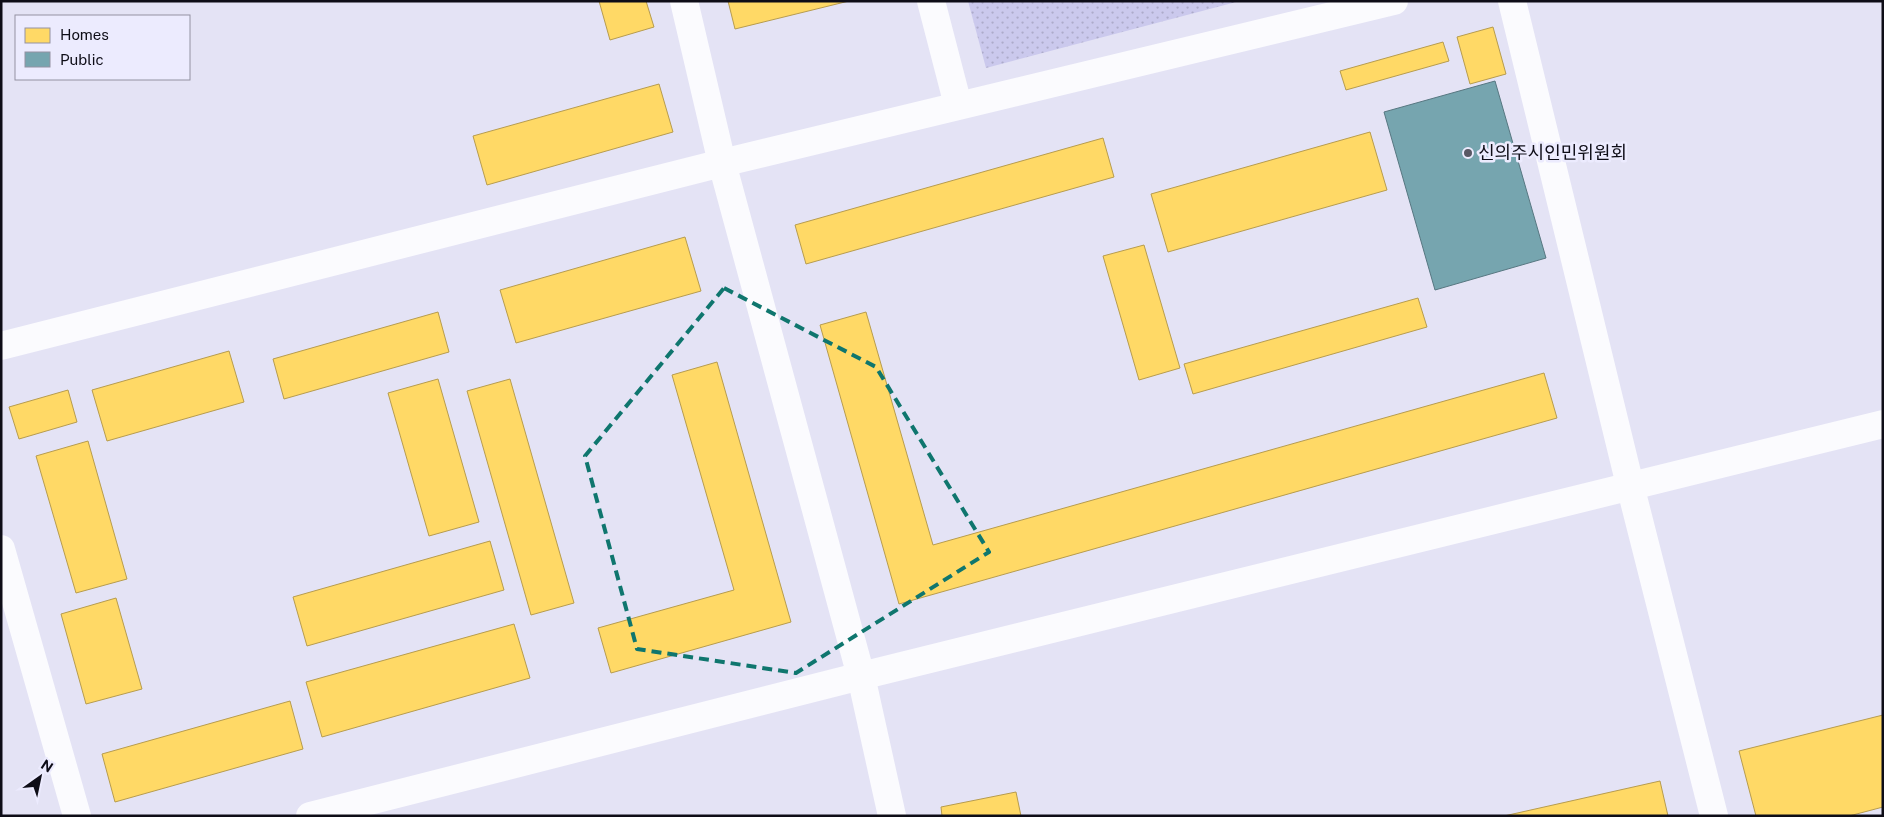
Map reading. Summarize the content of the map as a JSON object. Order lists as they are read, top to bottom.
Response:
{
  "places": ["신의주시인민위원회"],
  "legend": ["Homes", "Public"],
  "north": "top right"
}
